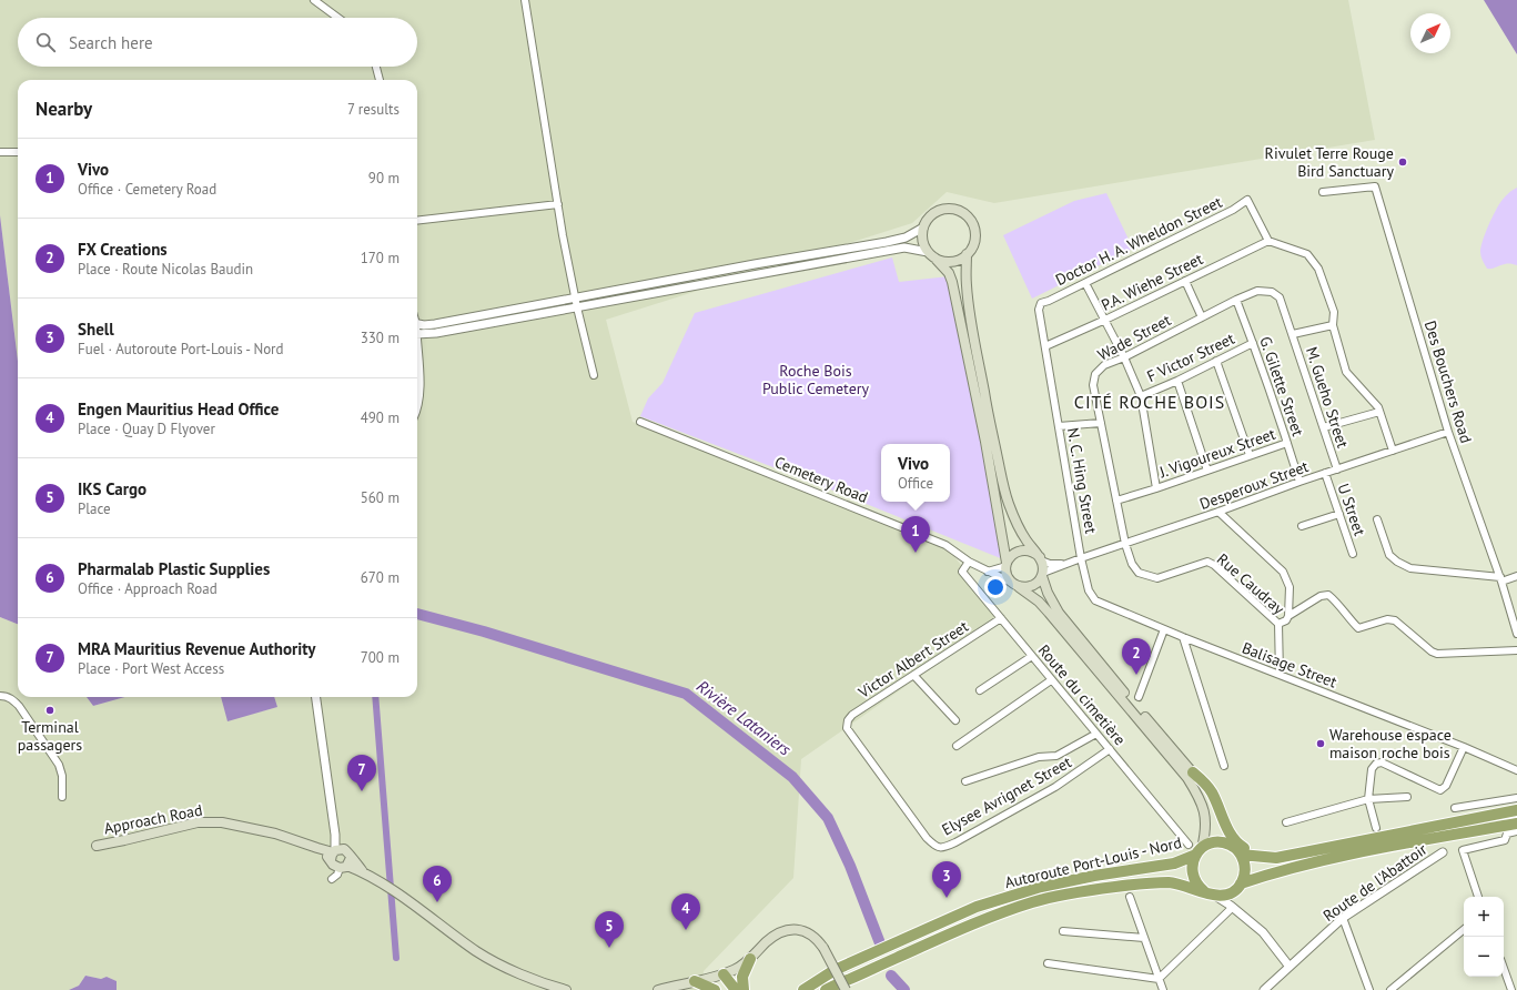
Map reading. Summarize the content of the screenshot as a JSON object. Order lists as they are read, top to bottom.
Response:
{
  "streets": {
    "highway": ["Autoroute Port-Louis - Nord"],
    "main road": ["Approach Road"],
    "street": [
      "Doctor H. A. Wheldon Street",
      "P.A. Wiehe Street",
      "Wade Street",
      "F Victor Street",
      "Des Bouchers Road",
      "G. Gilette Street",
      "M. Gueho Street",
      "J. Vigoureux Street",
      "Cemetery Road",
      "N. C. Hing Street",
      "Desperoux Street",
      "U Street",
      "Rue Caudray",
      "Victor Albert Street",
      "Balisage Street",
      "Route du cimetière",
      "Elysee Avrignet Street",
      "Route de l'Abattoir"
    ]
  },
  "crossings": [
    ["Doctor H. A. Wheldon Street", "P.A. Wiehe Street"],
    ["Doctor H. A. Wheldon Street", "N. C. Hing Street"],
    ["P.A. Wiehe Street", "N. C. Hing Street"],
    ["Wade Street", "G. Gilette Street"],
    ["Wade Street", "M. Gueho Street"],
    ["Wade Street", "J. Vigoureux Street"],
    ["Wade Street", "Desperoux Street"],
    ["Wade Street", "Rue Caudray"],
    ["F Victor Street", "G. Gilette Street"],
    ["Des Bouchers Road", "Desperoux Street"],
    ["G. Gilette Street", "J. Vigoureux Street"],
    ["G. Gilette Street", "Desperoux Street"],
    ["M. Gueho Street", "Desperoux Street"],
    ["Cemetery Road", "Desperoux Street"],
    ["Cemetery Road", "Route du cimetière"],
    ["N. C. Hing Street", "Desperoux Street"],
    ["N. C. Hing Street", "Balisage Street"],
    ["Desperoux Street", "U Street"],
    ["Desperoux Street", "Rue Caudray"],
    ["Desperoux Street", "Balisage Street"],
    ["Rue Caudray", "Balisage Street"],
    ["Victor Albert Street", "Route du cimetière"],
    ["Victor Albert Street", "Elysee Avrignet Street"],
    ["Route du cimetière", "Elysee Avrignet Street"]
  ],
  "districts": ["CITÉ ROCHE BOIS"],
  "water": ["Rivière Lataniers"],
  "parks": ["Roche Bois Public Cemetery"],
  "places": ["Rivulet Terre Rouge Bird Sanctuary", "Terminal passagers", "Warehouse espace maison roche bois"],
  "north": "top right",
  "page": {
    "search": "Search here",
    "heading": ["Nearby", "7 results"],
    "list": [
      {
        "mark": "1",
        "name": "Vivo",
        "note": "Office · Cemetery Road",
        "value": "90 m"
      },
      {
        "mark": "2",
        "name": "FX Creations",
        "note": "Place · Route Nicolas Baudin",
        "value": "170 m"
      },
      {
        "mark": "3",
        "name": "Shell",
        "note": "Fuel · Autoroute Port-Louis - Nord",
        "value": "330 m"
      },
      {
        "mark": "4",
        "name": "Engen Mauritius Head Office",
        "note": "Place · Quay D Flyover",
        "value": "490 m"
      },
      {
        "mark": "5",
        "name": "IKS Cargo",
        "note": "Place",
        "value": "560 m"
      },
      {
        "mark": "6",
        "name": "Pharmalab Plastic Supplies",
        "note": "Office · Approach Road",
        "value": "670 m"
      },
      {
        "mark": "7",
        "name": "MRA Mauritius Revenue Authority",
        "note": "Place · Port West Access",
        "value": "700 m"
      }
    ],
    "popup": ["Vivo", "Office"],
    "pins": [
      "1",
      "2",
      "7",
      "3",
      "6",
      "4",
      "5"
    ],
    "map_buttons": ["+", "−"]
  }
}
